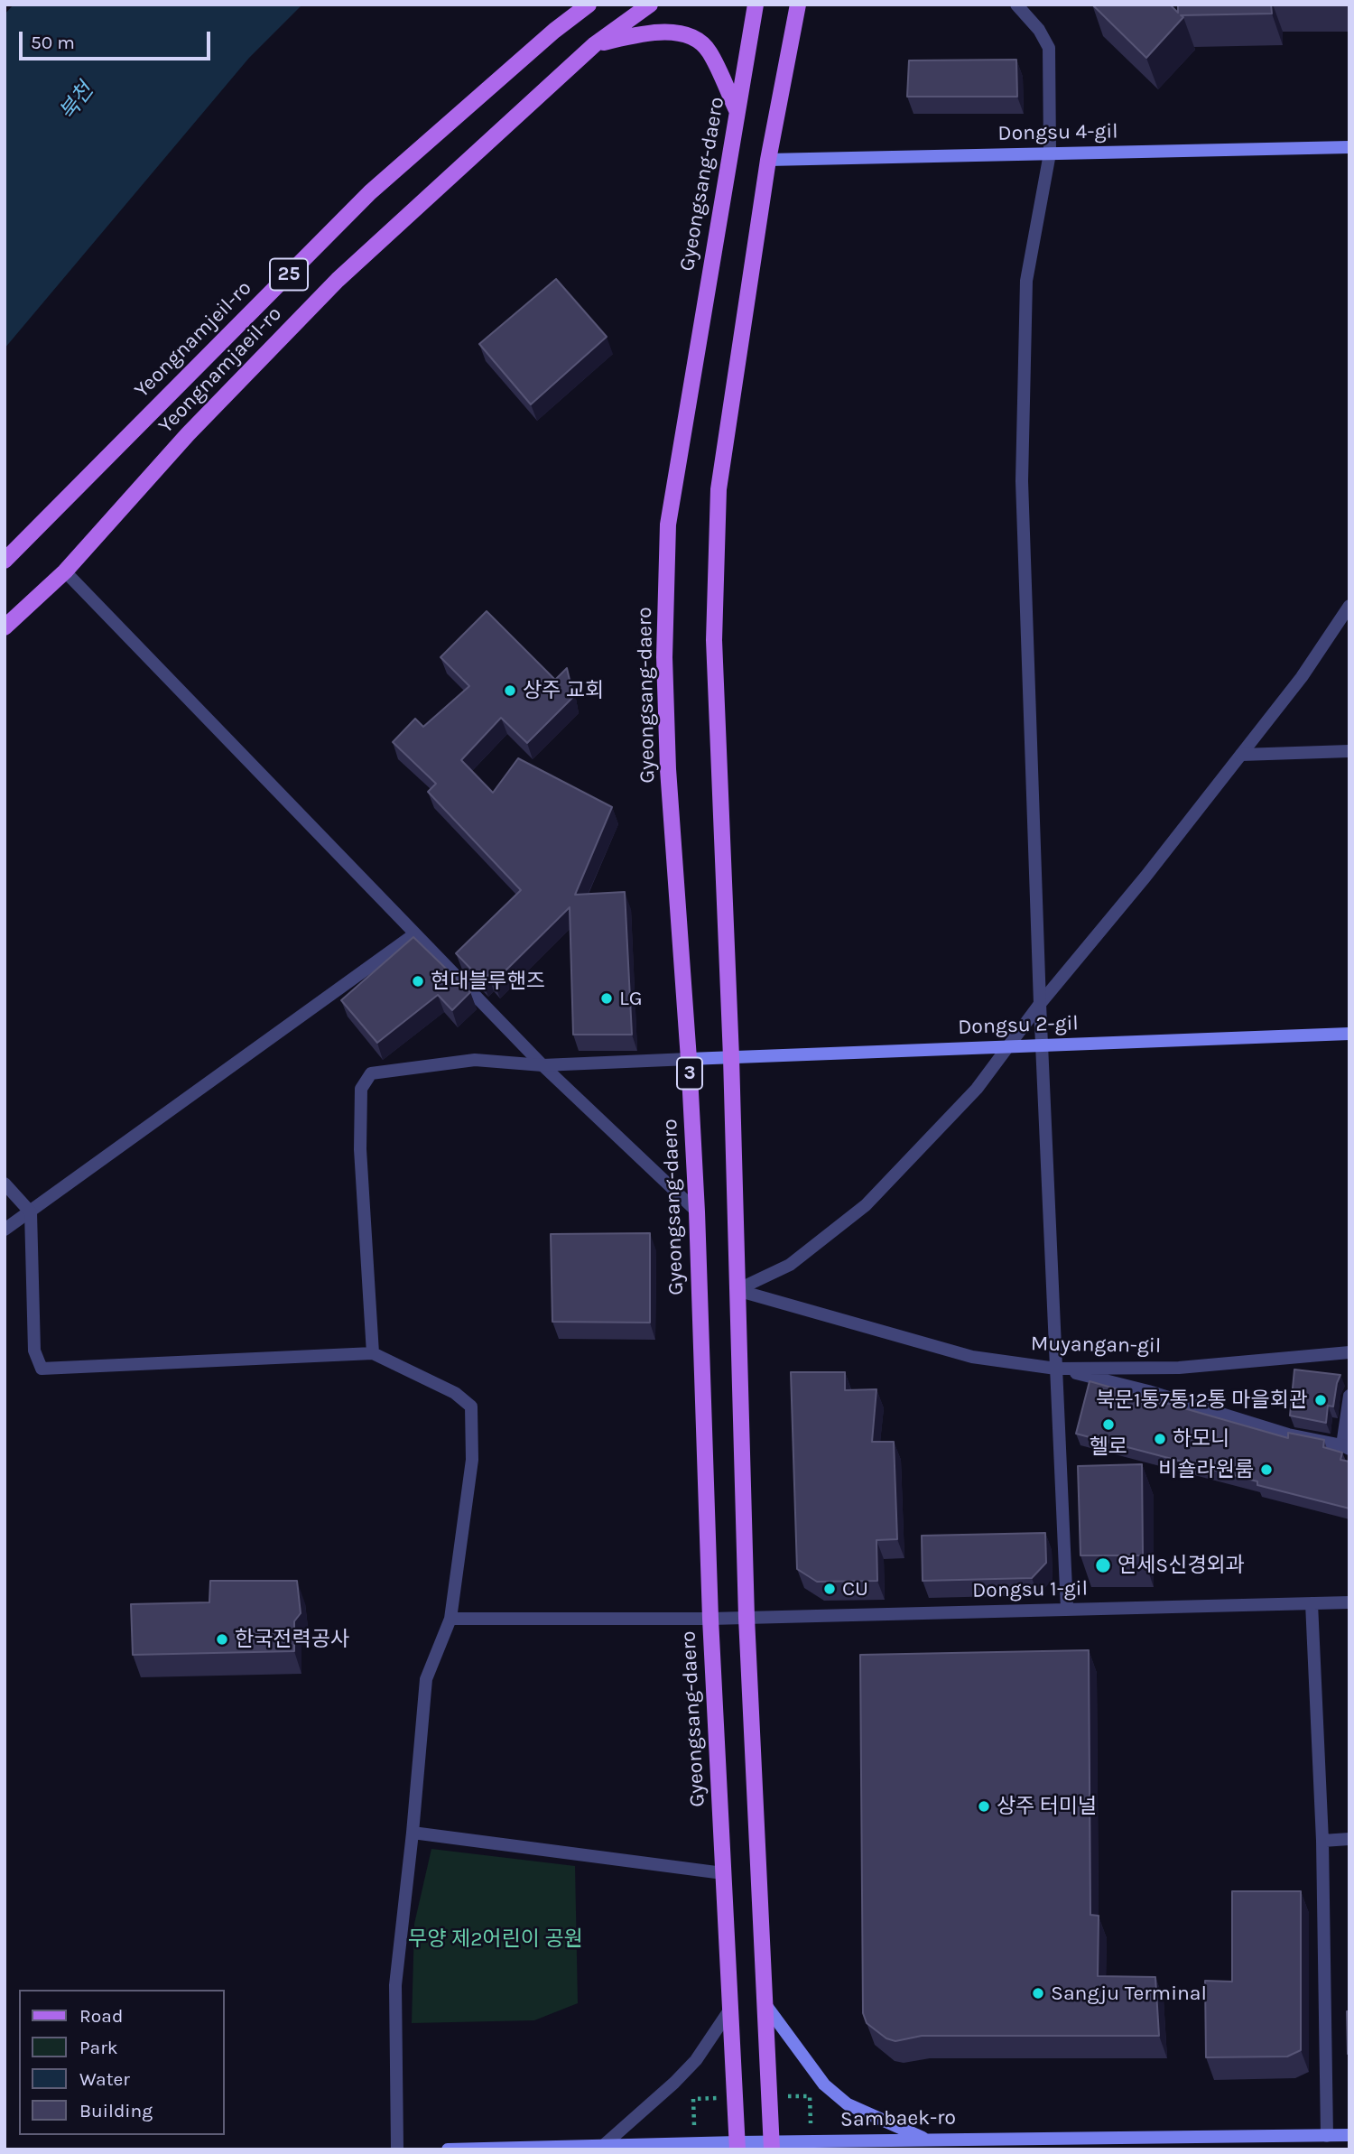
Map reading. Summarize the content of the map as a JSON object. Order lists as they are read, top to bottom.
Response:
{
  "streets": {
    "main road": [
      "Gyeongsang-daero",
      "25",
      "Yeongnamjeil-ro",
      "Yeongnamjaeil-ro",
      "3"
    ],
    "street": [
      "Dongsu 4-gil",
      "Dongsu 2-gil",
      "Muyangan-gil",
      "Dongsu 1-gil",
      "Sambaek-ro"
    ]
  },
  "crossings": [
    ["Dongsu 4-gil", "3"],
    ["Gyeongsang-daero", "Dongsu 2-gil"],
    ["Gyeongsang-daero", "Dongsu 1-gil"],
    ["Gyeongsang-daero", "Sambaek-ro"],
    ["Dongsu 2-gil", "3"],
    ["3", "Muyangan-gil"],
    ["3", "Dongsu 1-gil"],
    ["3", "Sambaek-ro"]
  ],
  "water": ["북천"],
  "parks": ["무양 제2어린이 공원"],
  "places": [
    "상주 교회",
    "현대블루핸즈",
    "LG",
    "북문1통7통12통 마을회관",
    "헬로",
    "하모니",
    "비숄라원룸",
    "연세S신경외과",
    "CU",
    "한국전력공사",
    "상주 터미널",
    "Sangju Terminal"
  ],
  "legend": [
    "Road",
    "Park",
    "Water",
    "Building"
  ],
  "scale_bar": "50 m"
}
